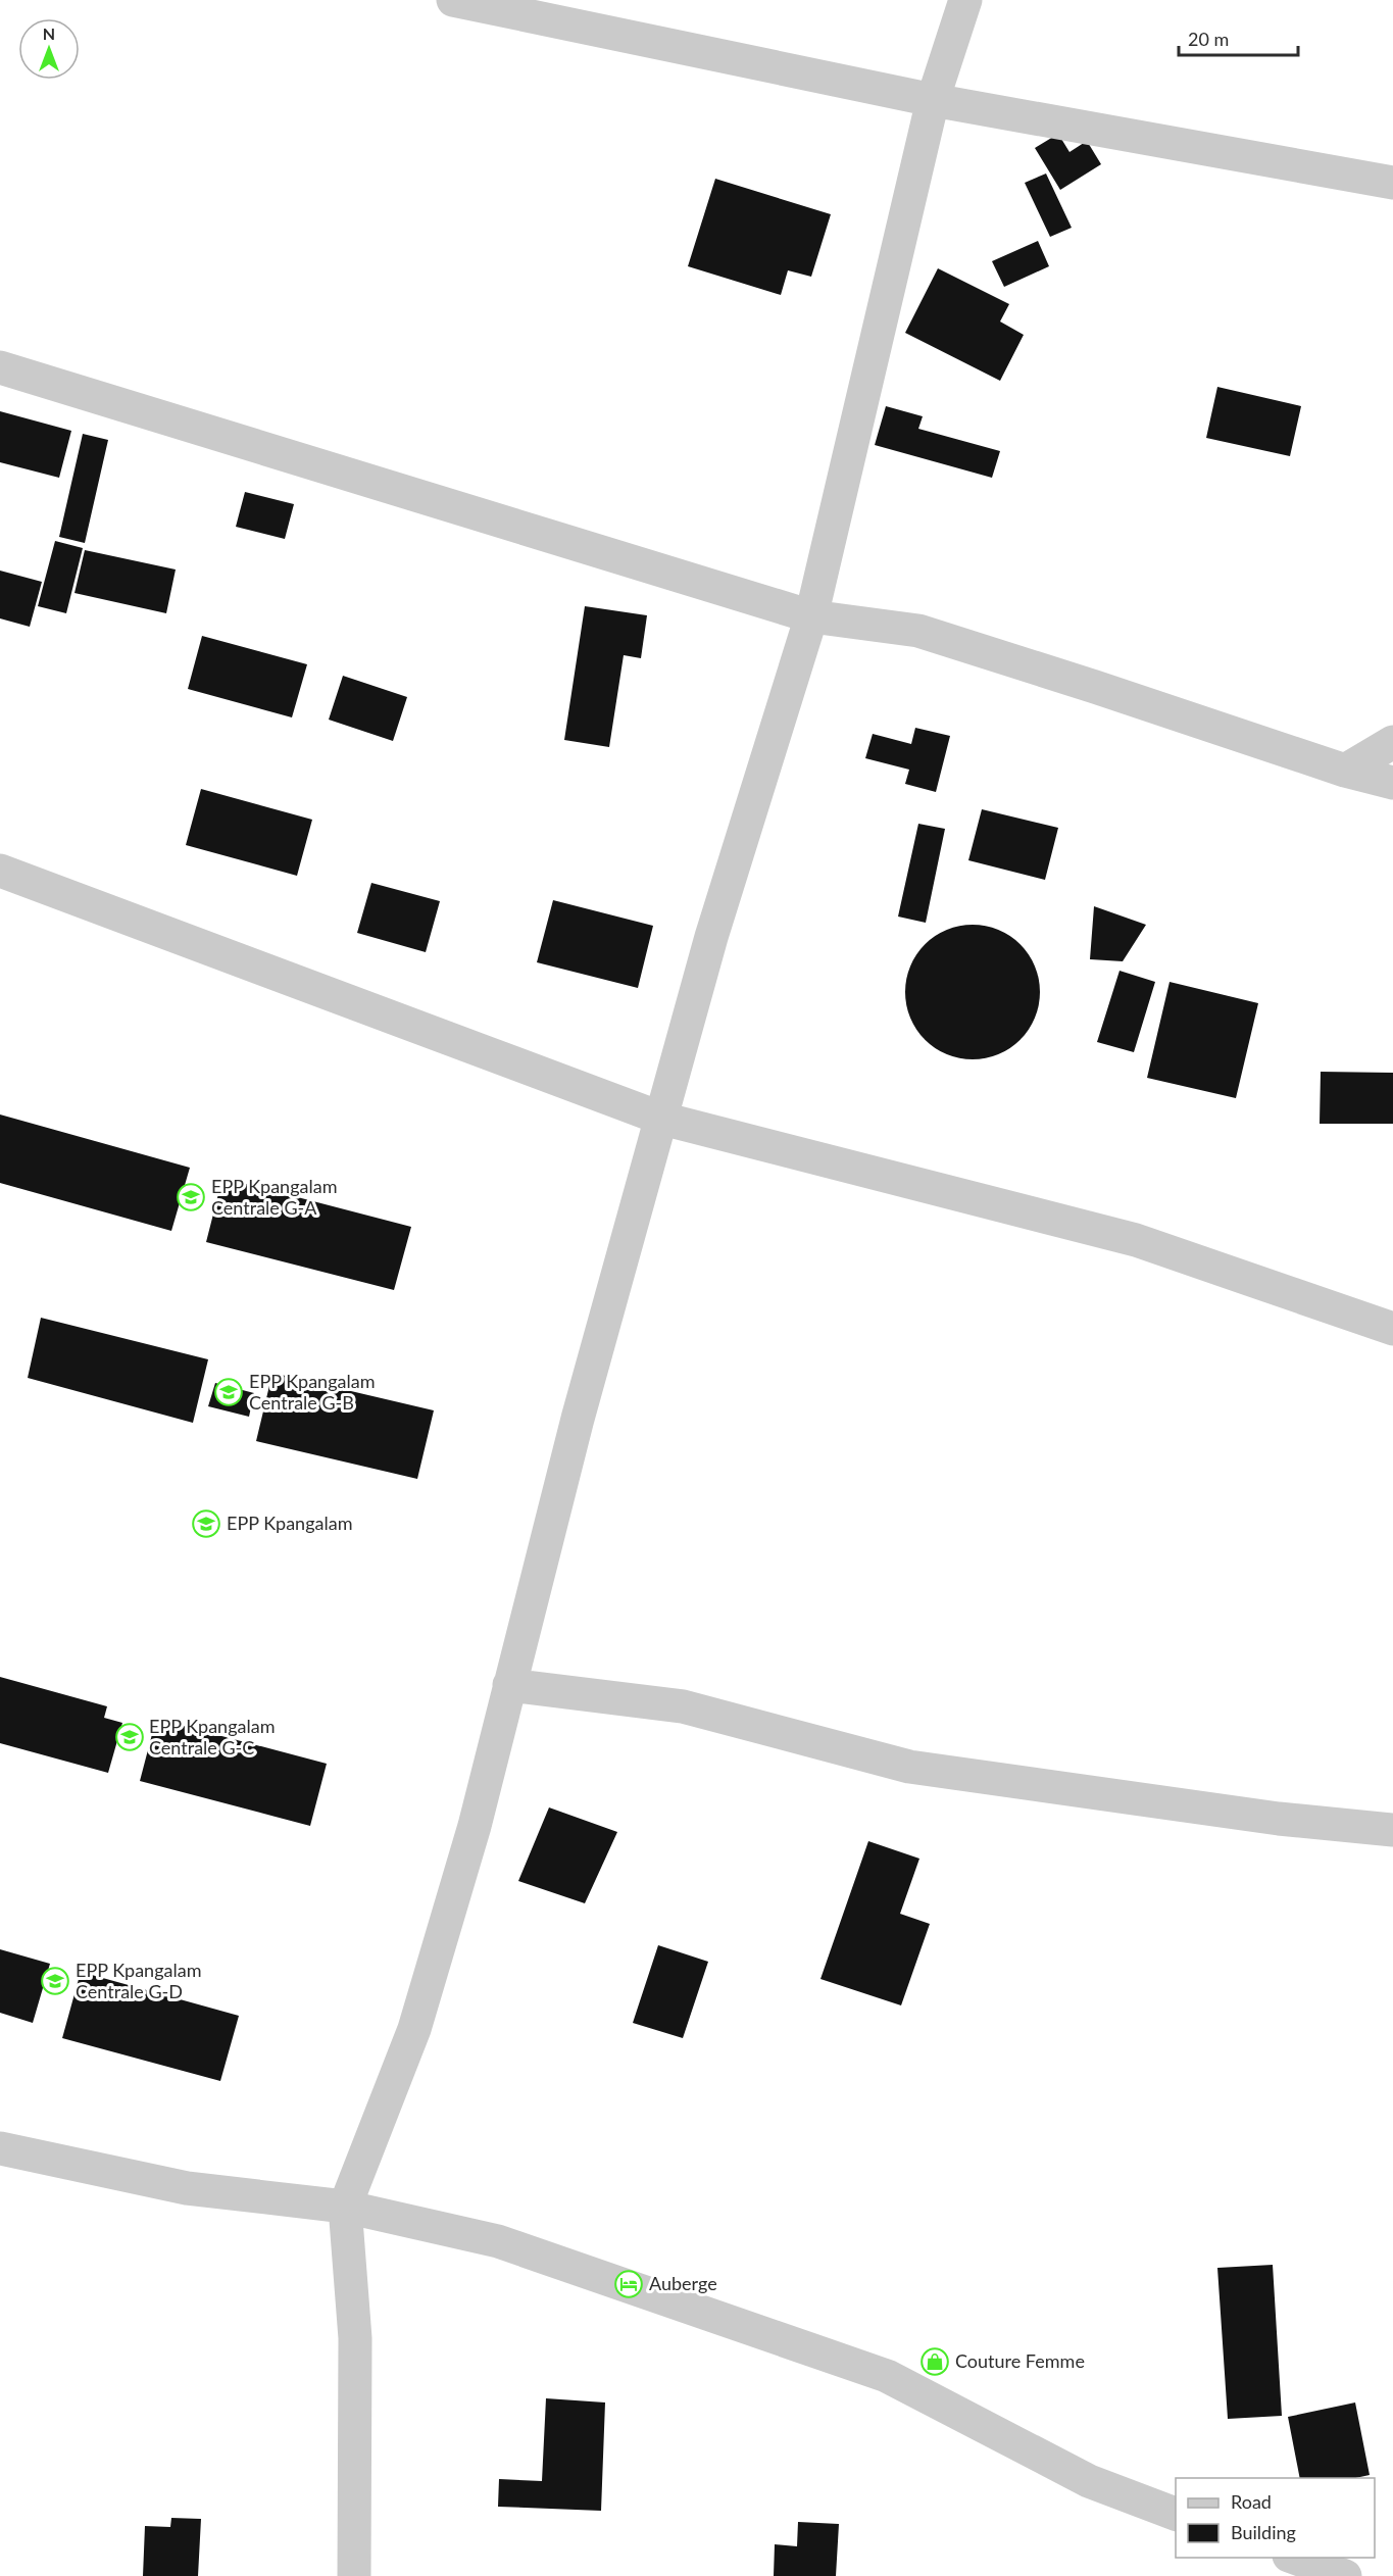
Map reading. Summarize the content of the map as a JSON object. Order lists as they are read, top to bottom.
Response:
{
  "places": {
    "school or university": [
      "EPP Kpangalam Centrale G-A",
      "EPP Kpangalam Centrale G-B",
      "EPP Kpangalam",
      "EPP Kpangalam Centrale G-C",
      "EPP Kpangalam Centrale G-D"
    ],
    "hotel": ["Auberge"],
    "shop": ["Couture Femme"]
  },
  "legend": ["Road", "Building"],
  "scale_bar": "20 m",
  "north": "top"
}
